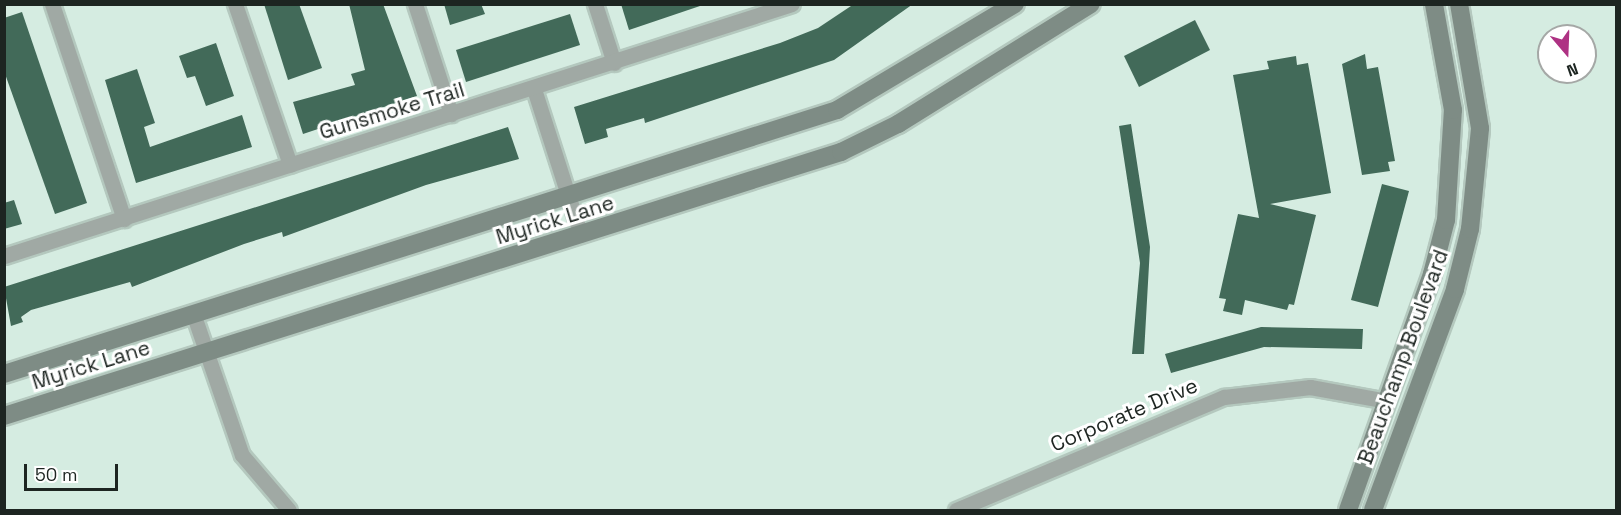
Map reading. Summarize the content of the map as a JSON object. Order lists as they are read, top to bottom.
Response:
{
  "streets": {
    "street": [
      "Gunsmoke Trail",
      "Myrick Lane",
      "Beauchamp Boulevard",
      "Corporate Drive"
    ]
  },
  "crossings": [
    ["Beauchamp Boulevard", "Corporate Drive"]
  ],
  "scale_bar": "50 m",
  "north": "bottom"
}
